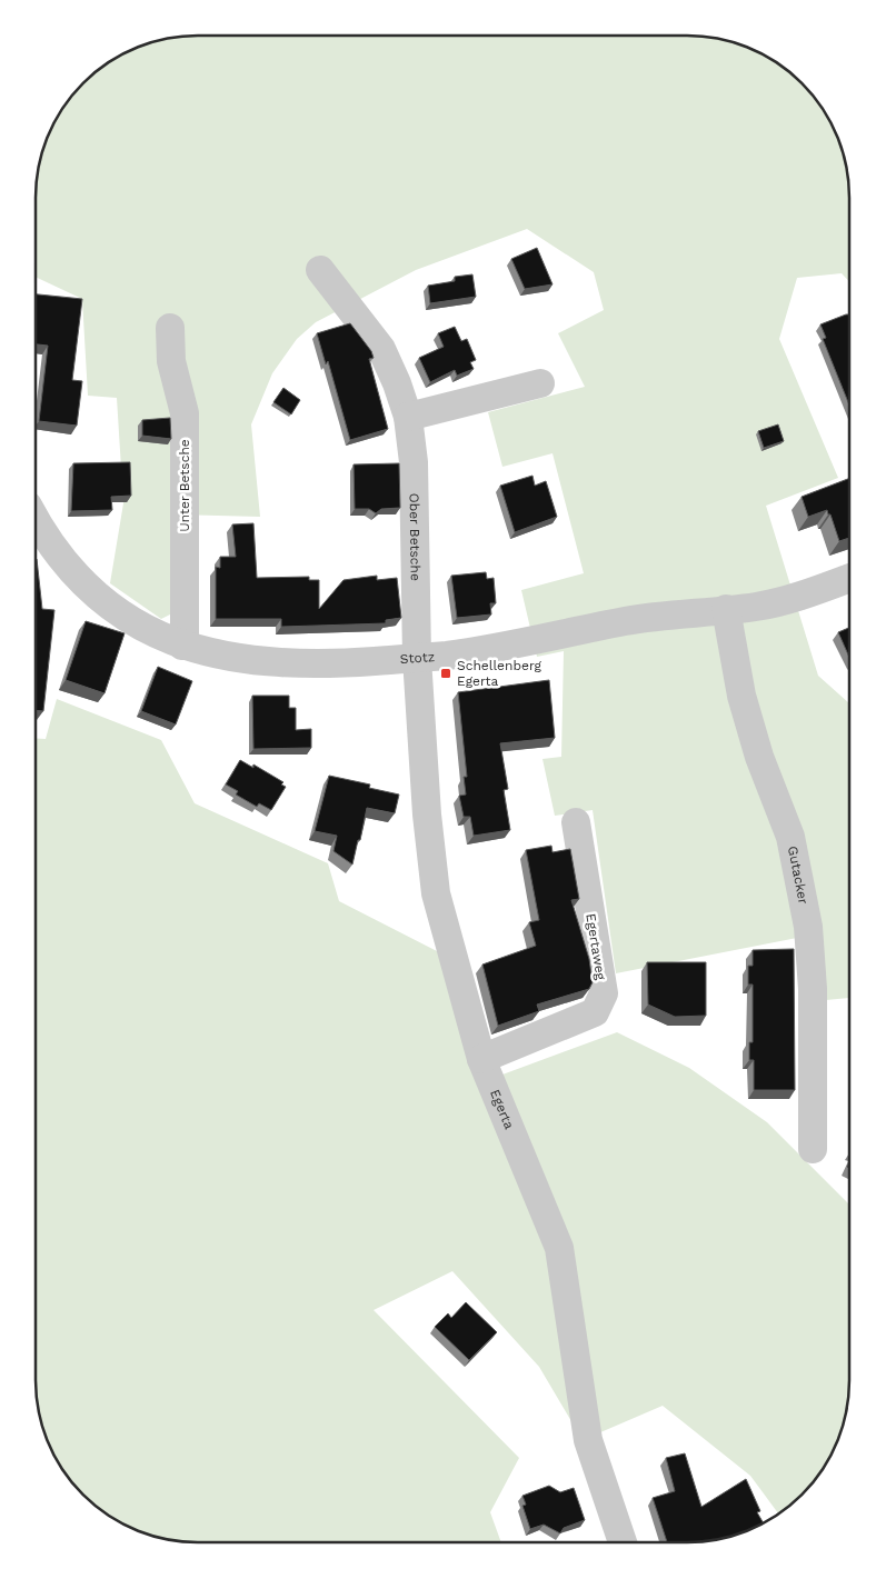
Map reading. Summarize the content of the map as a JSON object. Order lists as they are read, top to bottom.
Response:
{
  "streets": {
    "street": [
      "Unter Betsche",
      "Ober Betsche",
      "Stotz",
      "Gutacker",
      "Egertaweg",
      "Egerta"
    ]
  },
  "crossings": [
    ["Unter Betsche", "Stotz"],
    ["Ober Betsche", "Stotz"],
    ["Ober Betsche", "Egerta"],
    ["Stotz", "Gutacker"],
    ["Stotz", "Egerta"],
    ["Egertaweg", "Egerta"]
  ],
  "places": {
    "transit": ["Schellenberg Egerta"]
  }
}
